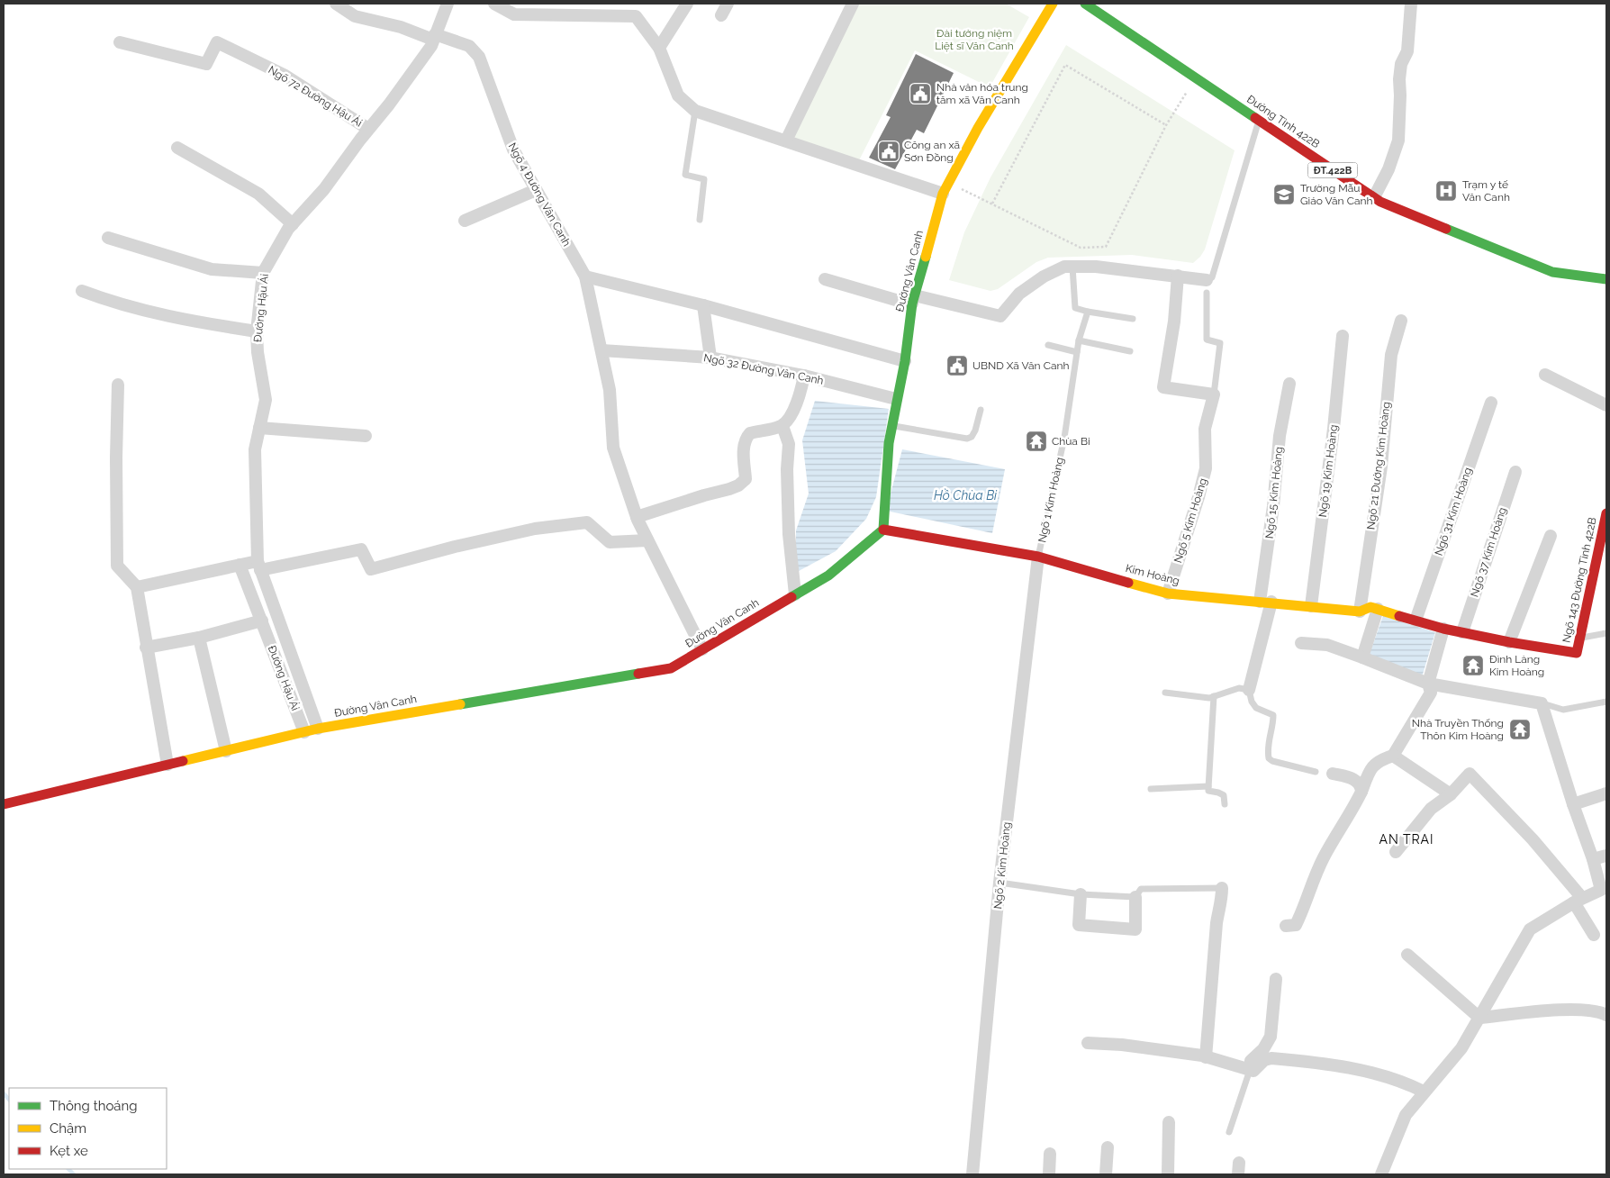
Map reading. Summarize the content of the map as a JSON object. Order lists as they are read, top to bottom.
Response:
{
  "streets": {
    "street": [
      "Ngõ 72 Đường Hậu Ái",
      "Đường Tỉnh 422B",
      "ĐT.422B",
      "Ngõ 4 Đường Vân Canh",
      "Đường Vân Canh",
      "Đường Hậu Ái",
      "Ngõ 32 Đường Vân Canh",
      "Ngõ 21 Đường Kim Hoàng",
      "Ngõ 19 Kim Hoàng",
      "Ngõ 15 Kim Hoàng",
      "Ngõ 31 Kim Hoàng",
      "Ngõ 5 Kim Hoàng",
      "Ngõ 37 Kim Hoàng",
      "Kim Hoàng",
      "Ngõ 143 Đường Tỉnh 422B",
      "Ngõ 2 Kim Hoàng"
    ],
    "lane": ["Ngõ 1 Kim Hoàng"]
  },
  "crossings": [
    ["Ngõ 72 Đường Hậu Ái", "Đường Hậu Ái"],
    ["Ngõ 4 Đường Vân Canh", "Đường Vân Canh"],
    ["Ngõ 4 Đường Vân Canh", "Đường Hậu Ái"],
    ["Ngõ 4 Đường Vân Canh", "Ngõ 32 Đường Vân Canh"],
    ["Đường Vân Canh", "Đường Hậu Ái"],
    ["Đường Vân Canh", "Ngõ 32 Đường Vân Canh"],
    ["Đường Vân Canh", "Kim Hoàng"],
    ["Ngõ 21 Đường Kim Hoàng", "Kim Hoàng"],
    ["Ngõ 19 Kim Hoàng", "Kim Hoàng"],
    ["Ngõ 15 Kim Hoàng", "Kim Hoàng"],
    ["Ngõ 1 Kim Hoàng", "Kim Hoàng"],
    ["Ngõ 1 Kim Hoàng", "Ngõ 2 Kim Hoàng"],
    ["Ngõ 31 Kim Hoàng", "Kim Hoàng"],
    ["Ngõ 5 Kim Hoàng", "Kim Hoàng"],
    ["Ngõ 37 Kim Hoàng", "Ngõ 143 Đường Tỉnh 422B"],
    ["Kim Hoàng", "Ngõ 143 Đường Tỉnh 422B"],
    ["Kim Hoàng", "Ngõ 2 Kim Hoàng"]
  ],
  "districts": ["AN TRAI"],
  "water": ["Hồ Chùa Bi"],
  "parks": ["Đài tưởng niệm Liệt sĩ Vân Canh"],
  "places": {
    "public building": ["Nhà văn hóa trung tâm xã Vân Canh", "Công an xã Sơn Đồng", "UBND Xã Vân Canh"],
    "hospital": ["Trạm y tế Vân Canh"],
    "school or university": ["Trường Mẫu Giáo Vân Canh"],
    "temple": ["Chùa Bi", "Đình Làng Kim Hoàng", "Nhà Truyền Thống Thôn Kim Hoàng"]
  },
  "legend": ["Thông thoáng", "Chậm", "Kẹt xe"]
}
